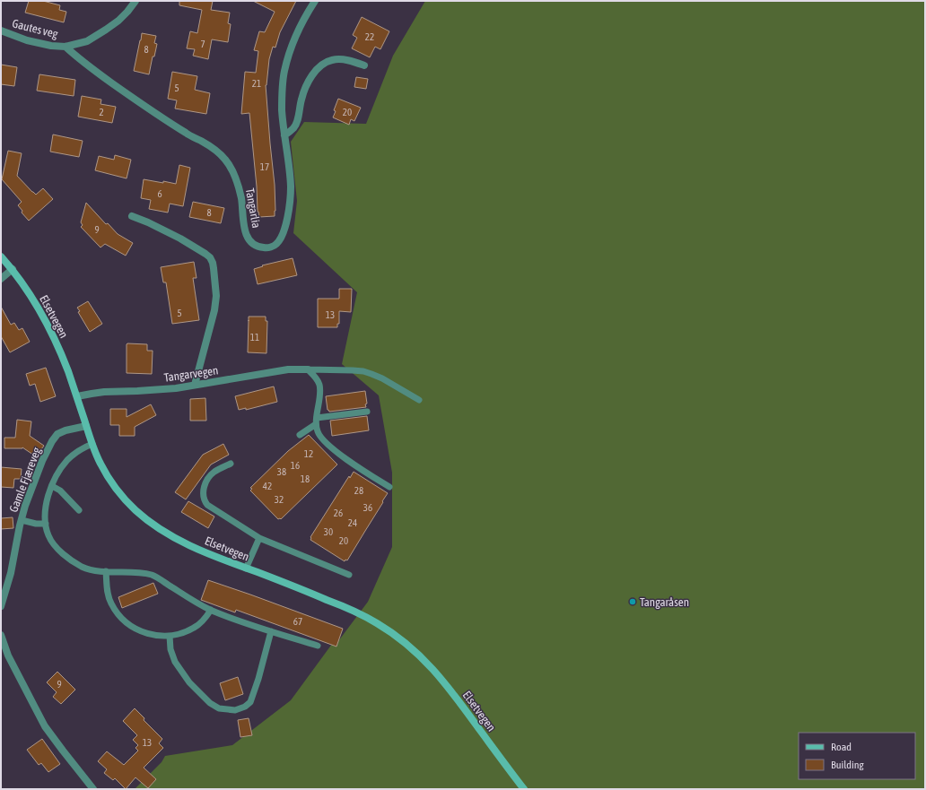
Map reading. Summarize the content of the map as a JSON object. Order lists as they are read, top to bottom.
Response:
{
  "streets": {
    "main road": ["Elsetvegen"],
    "street": [
      "Gautes veg",
      "Tangarlia",
      "Tangarvegen",
      "Gamle Fjæreveg"
    ]
  },
  "crossings": [
    ["Gautes veg", "Tangarlia"],
    ["Elsetvegen", "Tangarvegen"],
    ["Elsetvegen", "Gamle Fjæreveg"]
  ],
  "places": ["Tangaråsen"],
  "house_numbers": [
    "22",
    "7",
    "8",
    "21",
    "5",
    "2",
    "20",
    "17",
    "6",
    "8",
    "9",
    "5",
    "13",
    "11",
    "12",
    "16",
    "38",
    "18",
    "42",
    "28",
    "32",
    "36",
    "26",
    "24",
    "30",
    "20",
    "67",
    "9",
    "13"
  ],
  "legend": ["Road", "Building"]
}
